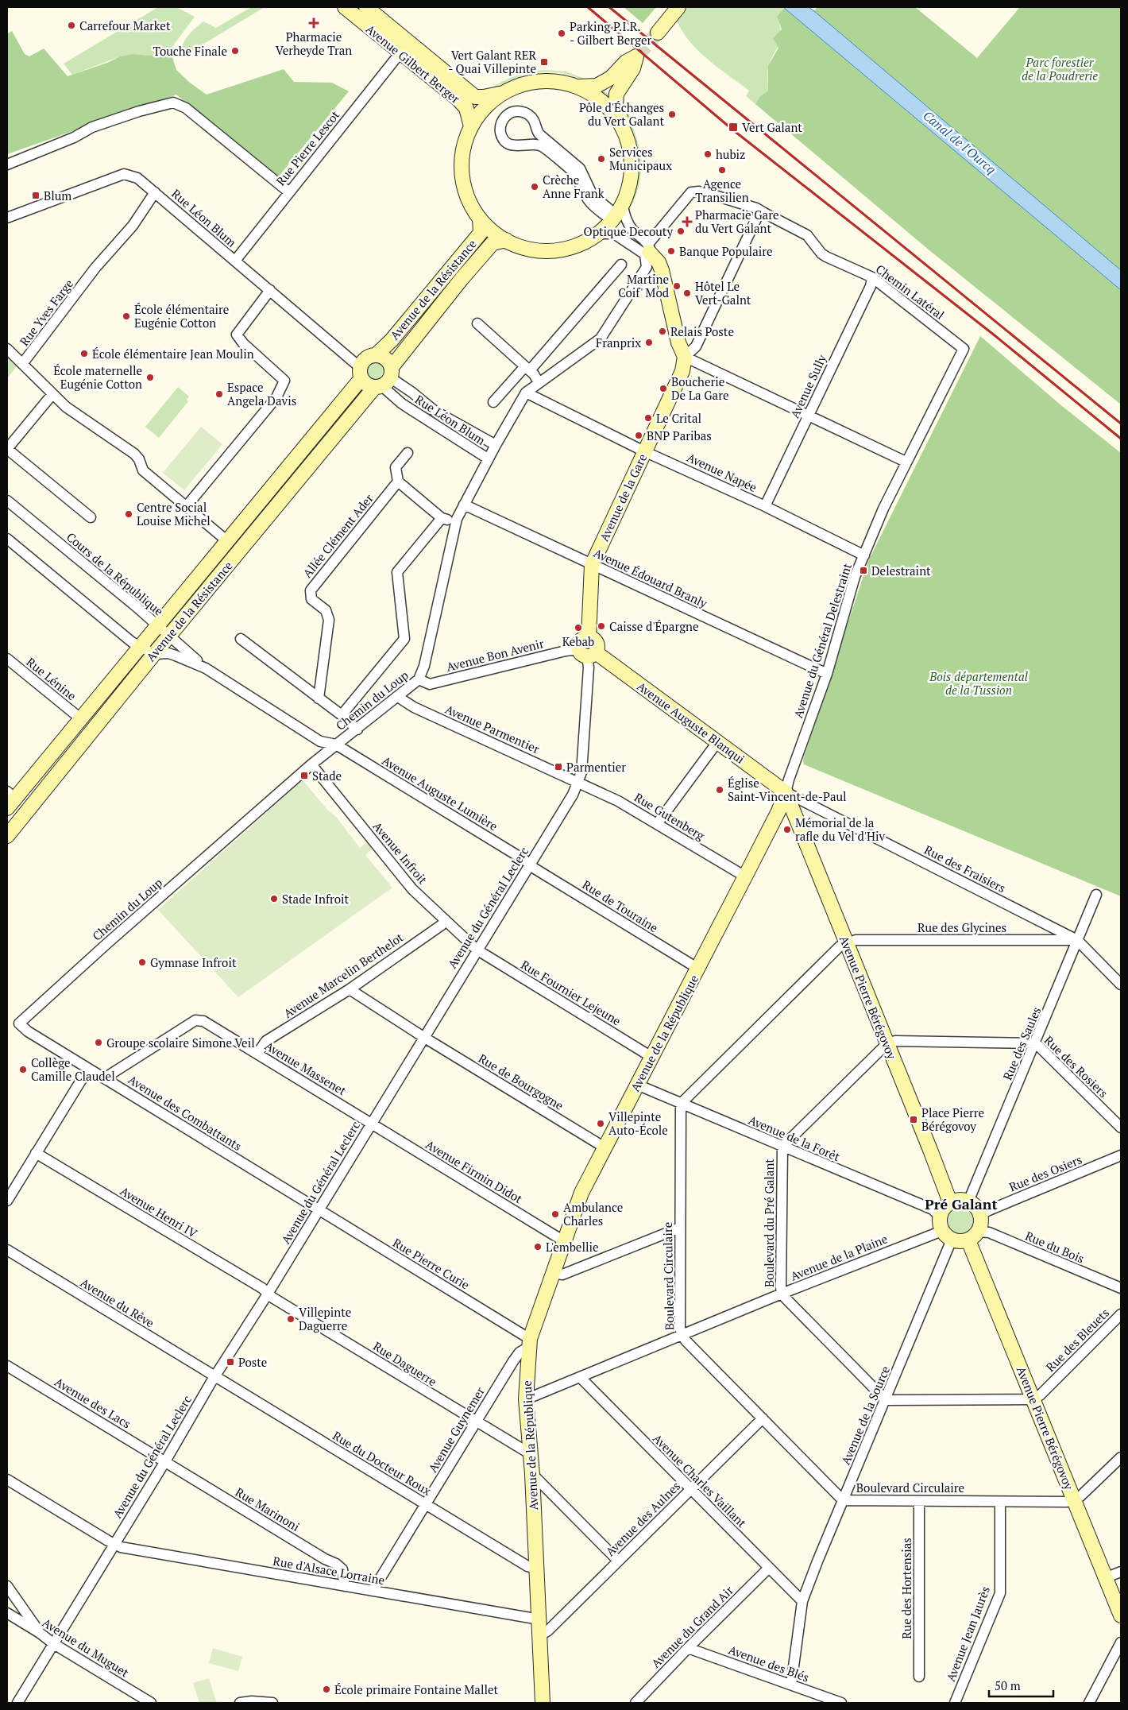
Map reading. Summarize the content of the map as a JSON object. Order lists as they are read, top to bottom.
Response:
{
  "streets": {
    "street": [
      "Avenue Gilbert Berger",
      "Rue Pierre Lescot",
      "Rue Léon Blum",
      "Avenue de la Résistance",
      "Chemin Latéral",
      "Rue Yves Farge",
      "Avenue Sully",
      "Avenue Napée",
      "Avenue de la Gare",
      "Allée Clément Ader",
      "Cours de la République",
      "Avenue Édouard Branly",
      "Avenue du Général Delestraint",
      "Avenue Bon Avenir",
      "Rue Lénine",
      "Chemin du Loup",
      "Avenue Auguste Blanqui",
      "Avenue Parmentier",
      "Avenue Auguste Lumière",
      "Rue Gutenberg",
      "Avenue Infroit",
      "Rue des Fraisiers",
      "Rue de Touraine",
      "Avenue du Général Leclerc",
      "Rue des Glycines",
      "Avenue Marcelin Berthelot",
      "Rue Fournier Lejeune",
      "Avenue Pierre Bérégovoy",
      "Avenue de la République",
      "Rue des Saules",
      "Rue des Rosiers",
      "Avenue Massenet",
      "Rue de Bourgogne",
      "Avenue des Combattants",
      "Avenue de la Forêt",
      "Avenue Firmin Didot",
      "Rue des Osiers",
      "Avenue Henri IV",
      "Boulevard du Pré Galant",
      "Rue du Bois",
      "Avenue de la Plaine",
      "Rue Pierre Curie",
      "Boulevard Circulaire",
      "Avenue du Rêve",
      "Rue des Bleuets",
      "Rue Daguerre",
      "Avenue des Lacs",
      "Avenue de la Source",
      "Avenue Guynemer",
      "Rue du Docteur Roux",
      "Avenue Charles Vaillant",
      "Rue Marinoni",
      "Avenue des Aulnes",
      "Rue d'Alsace Lorraine",
      "Rue des Hortensias",
      "Avenue du Grand Air",
      "Avenue Jean Jaurès",
      "Avenue du Muguet",
      "Avenue des Blés"
    ]
  },
  "crossings": [
    ["Avenue Gilbert Berger", "Rue Pierre Lescot"],
    ["Rue Pierre Lescot", "Rue Léon Blum"],
    ["Rue Léon Blum", "Avenue de la Résistance"],
    ["Rue Léon Blum", "Rue Yves Farge"],
    ["Rue Léon Blum", "Chemin du Loup"],
    ["Avenue de la Résistance", "Rue Yves Farge"],
    ["Avenue de la Résistance", "Cours de la République"],
    ["Avenue de la Résistance", "Rue Lénine"],
    ["Chemin Latéral", "Avenue Sully"],
    ["Chemin Latéral", "Avenue du Général Delestraint"],
    ["Chemin Latéral", "Chemin du Loup"],
    ["Avenue Sully", "Avenue Napée"],
    ["Avenue Napée", "Avenue de la Gare"],
    ["Avenue Napée", "Avenue du Général Delestraint"],
    ["Avenue Napée", "Chemin du Loup"],
    ["Avenue de la Gare", "Avenue Édouard Branly"],
    ["Avenue de la Gare", "Avenue Bon Avenir"],
    ["Avenue de la Gare", "Avenue Auguste Blanqui"],
    ["Avenue de la Gare", "Avenue du Général Leclerc"],
    ["Cours de la République", "Chemin du Loup"],
    ["Cours de la République", "Avenue Auguste Lumière"],
    ["Avenue Édouard Branly", "Avenue du Général Delestraint"],
    ["Avenue Édouard Branly", "Chemin du Loup"],
    ["Avenue du Général Delestraint", "Avenue Auguste Blanqui"],
    ["Avenue du Général Delestraint", "Rue des Fraisiers"],
    ["Avenue du Général Delestraint", "Avenue Pierre Bérégovoy"],
    ["Avenue du Général Delestraint", "Avenue de la République"],
    ["Avenue Bon Avenir", "Chemin du Loup"],
    ["Avenue Bon Avenir", "Avenue Auguste Blanqui"],
    ["Avenue Bon Avenir", "Avenue du Général Leclerc"],
    ["Chemin du Loup", "Avenue Parmentier"],
    ["Chemin du Loup", "Avenue Auguste Lumière"],
    ["Chemin du Loup", "Avenue Infroit"],
    ["Chemin du Loup", "Avenue des Combattants"],
    ["Avenue Auguste Blanqui", "Rue des Fraisiers"],
    ["Avenue Auguste Blanqui", "Avenue du Général Leclerc"],
    ["Avenue Auguste Blanqui", "Avenue Pierre Bérégovoy"],
    ["Avenue Auguste Blanqui", "Avenue de la République"],
    ["Avenue Parmentier", "Rue Gutenberg"],
    ["Avenue Parmentier", "Avenue du Général Leclerc"],
    ["Avenue Auguste Lumière", "Rue de Touraine"],
    ["Avenue Auguste Lumière", "Avenue du Général Leclerc"],
    ["Rue Gutenberg", "Avenue du Général Leclerc"],
    ["Rue Gutenberg", "Avenue de la République"],
    ["Avenue Infroit", "Avenue du Général Leclerc"],
    ["Avenue Infroit", "Avenue Marcelin Berthelot"],
    ["Avenue Infroit", "Rue Fournier Lejeune"],
    ["Rue des Fraisiers", "Rue des Glycines"],
    ["Rue des Fraisiers", "Avenue Pierre Bérégovoy"],
    ["Rue des Fraisiers", "Avenue de la République"],
    ["Rue des Fraisiers", "Rue des Saules"],
    ["Rue de Touraine", "Avenue du Général Leclerc"],
    ["Rue de Touraine", "Avenue de la République"],
    ["Avenue du Général Leclerc", "Rue Fournier Lejeune"],
    ["Avenue du Général Leclerc", "Avenue Massenet"],
    ["Avenue du Général Leclerc", "Rue de Bourgogne"],
    ["Avenue du Général Leclerc", "Avenue des Combattants"],
    ["Avenue du Général Leclerc", "Avenue Firmin Didot"],
    ["Avenue du Général Leclerc", "Avenue Henri IV"],
    ["Avenue du Général Leclerc", "Rue Pierre Curie"],
    ["Avenue du Général Leclerc", "Avenue du Rêve"],
    ["Avenue du Général Leclerc", "Rue Daguerre"],
    ["Avenue du Général Leclerc", "Avenue des Lacs"],
    ["Avenue du Général Leclerc", "Rue du Docteur Roux"],
    ["Avenue du Général Leclerc", "Rue Marinoni"],
    ["Avenue du Général Leclerc", "Rue d'Alsace Lorraine"],
    ["Avenue du Général Leclerc", "Avenue du Muguet"],
    ["Rue des Glycines", "Avenue Pierre Bérégovoy"],
    ["Rue des Glycines", "Rue des Saules"],
    ["Avenue Marcelin Berthelot", "Avenue Massenet"],
    ["Avenue Marcelin Berthelot", "Rue de Bourgogne"],
    ["Rue Fournier Lejeune", "Avenue de la République"],
    ["Avenue Pierre Bérégovoy", "Avenue de la République"],
    ["Avenue Pierre Bérégovoy", "Rue des Saules"],
    ["Avenue Pierre Bérégovoy", "Rue des Rosiers"],
    ["Avenue Pierre Bérégovoy", "Avenue de la Forêt"],
    ["Avenue Pierre Bérégovoy", "Rue des Osiers"],
    ["Avenue Pierre Bérégovoy", "Boulevard du Pré Galant"],
    ["Avenue Pierre Bérégovoy", "Rue du Bois"],
    ["Avenue Pierre Bérégovoy", "Avenue de la Plaine"],
    ["Avenue Pierre Bérégovoy", "Boulevard Circulaire"],
    ["Avenue Pierre Bérégovoy", "Rue des Bleuets"],
    ["Avenue Pierre Bérégovoy", "Avenue de la Source"],
    ["Avenue de la République", "Rue de Bourgogne"],
    ["Avenue de la République", "Avenue de la Forêt"],
    ["Avenue de la République", "Avenue Firmin Didot"],
    ["Avenue de la République", "Avenue de la Plaine"],
    ["Avenue de la République", "Rue Pierre Curie"],
    ["Avenue de la République", "Rue Daguerre"],
    ["Avenue de la République", "Avenue Guynemer"],
    ["Avenue de la République", "Rue du Docteur Roux"],
    ["Avenue de la République", "Avenue des Aulnes"],
    ["Avenue de la République", "Rue d'Alsace Lorraine"],
    ["Rue des Saules", "Rue des Rosiers"],
    ["Rue des Saules", "Avenue de la Forêt"],
    ["Rue des Saules", "Rue des Osiers"],
    ["Rue des Saules", "Rue du Bois"],
    ["Rue des Saules", "Avenue de la Plaine"],
    ["Rue des Saules", "Avenue de la Source"],
    ["Rue des Rosiers", "Boulevard du Pré Galant"],
    ["Avenue Massenet", "Avenue des Combattants"],
    ["Avenue Massenet", "Avenue Firmin Didot"],
    ["Avenue des Combattants", "Rue Pierre Curie"],
    ["Avenue de la Forêt", "Rue des Osiers"],
    ["Avenue de la Forêt", "Boulevard du Pré Galant"],
    ["Avenue de la Forêt", "Rue du Bois"],
    ["Avenue de la Forêt", "Avenue de la Plaine"],
    ["Avenue de la Forêt", "Boulevard Circulaire"],
    ["Avenue de la Forêt", "Avenue de la Source"],
    ["Rue des Osiers", "Rue du Bois"],
    ["Rue des Osiers", "Avenue de la Plaine"],
    ["Rue des Osiers", "Avenue de la Source"],
    ["Avenue Henri IV", "Rue Daguerre"],
    ["Boulevard du Pré Galant", "Avenue de la Plaine"],
    ["Boulevard du Pré Galant", "Avenue de la Source"],
    ["Rue du Bois", "Avenue de la Plaine"],
    ["Rue du Bois", "Avenue de la Source"],
    ["Avenue de la Plaine", "Boulevard Circulaire"],
    ["Avenue de la Plaine", "Avenue de la Source"],
    ["Avenue de la Plaine", "Avenue Charles Vaillant"],
    ["Rue Pierre Curie", "Avenue Guynemer"],
    ["Boulevard Circulaire", "Avenue de la Source"],
    ["Boulevard Circulaire", "Avenue des Aulnes"],
    ["Boulevard Circulaire", "Rue des Hortensias"],
    ["Boulevard Circulaire", "Avenue Jean Jaurès"],
    ["Avenue du Rêve", "Rue du Docteur Roux"],
    ["Rue Daguerre", "Avenue Guynemer"],
    ["Avenue des Lacs", "Rue Marinoni"],
    ["Avenue de la Source", "Avenue Charles Vaillant"],
    ["Avenue de la Source", "Avenue des Blés"],
    ["Avenue Guynemer", "Rue du Docteur Roux"],
    ["Avenue Guynemer", "Rue d'Alsace Lorraine"],
    ["Avenue Charles Vaillant", "Avenue des Aulnes"],
    ["Avenue Charles Vaillant", "Avenue du Grand Air"],
    ["Rue Marinoni", "Rue d'Alsace Lorraine"],
    ["Avenue du Grand Air", "Avenue des Blés"]
  ],
  "districts": ["Pré Galant"],
  "water": ["Canal de l'Ourcq"],
  "parks": ["Parc forestier de la Poudrerie", "Bois départemental de la Tussion"],
  "places": {
    "health": ["Pharmacie Verheyde Tran", "Pharmacie Gare du Vert Galant"],
    "other": [
      "Carrefour Market",
      "Parking P.I.R. - Gilbert Berger",
      "Touche Finale",
      "Pôle d'Échanges du Vert Galant",
      "hubiz",
      "Services Municipaux",
      "Agence Transilien",
      "Crèche Anne Frank",
      "Optique Decouty",
      "Banque Populaire",
      "Martine Coif' Mod",
      "Hôtel Le Vert-Galnt",
      "École élémentaire Eugénie Cotton",
      "Relais Poste",
      "Franprix",
      "École élémentaire Jean Moulin",
      "École maternelle Eugénie Cotton",
      "Boucherie De La Gare",
      "Espace Angela Davis",
      "Le Crital",
      "BNP Paribas",
      "Centre Social Louise Michel",
      "Caisse d'Épargne",
      "Kebab",
      "Église Saint-Vincent-de-Paul",
      "Mémorial de la rafle du Vel d'Hiv",
      "Stade Infroit",
      "Gymnase Infroit",
      "Groupe scolaire Simone Veil",
      "Collège Camille Claudel",
      "Villepinte Auto-École",
      "Ambulance Charles",
      "L'embellie",
      "Villepinte Daguerre",
      "École primaire Fontaine Mallet"
    ],
    "transit": [
      "Vert Galant RER - Quai Villepinte",
      "Vert Galant",
      "Blum",
      "Delestraint",
      "Parmentier",
      "Stade",
      "Place Pierre Bérégovoy",
      "Poste"
    ]
  },
  "scale_bar": "50 m"
}
